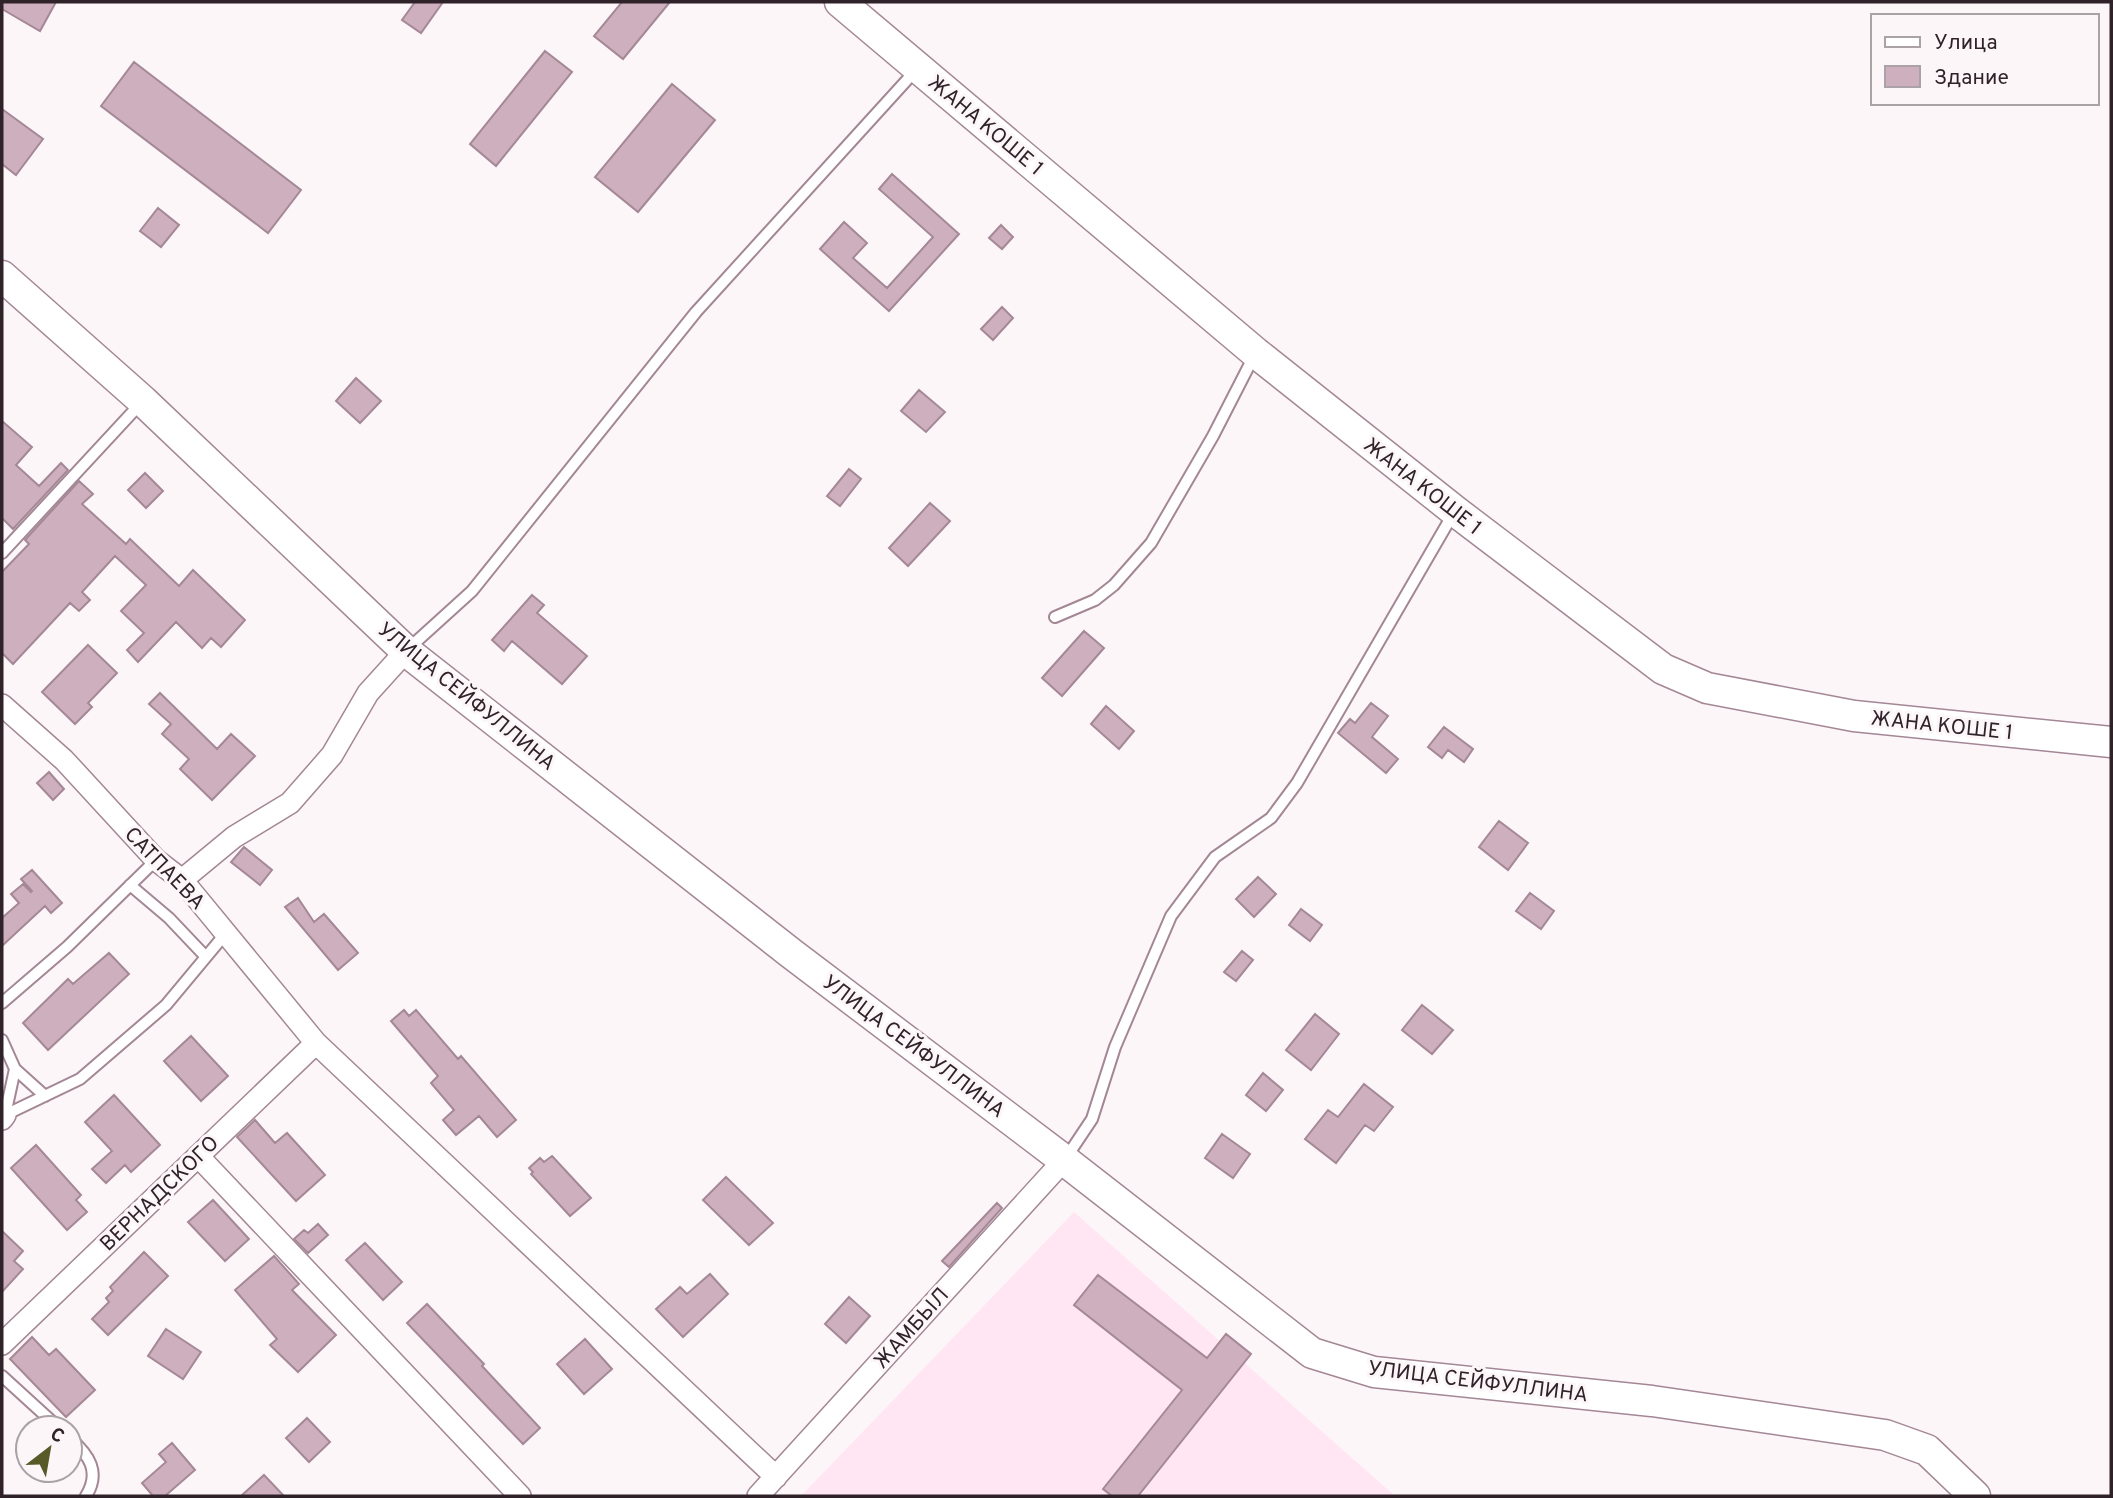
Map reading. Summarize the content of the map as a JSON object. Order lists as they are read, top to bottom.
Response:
{
  "streets": {
    "street": [
      "ЖАНА КОШЕ 1",
      "УЛИЦА СЕЙФУЛЛИНА",
      "САТПАЕВА",
      "ВЕРНАДСКОГО",
      "ЖАМБЫЛ"
    ]
  },
  "crossings": [
    ["УЛИЦА СЕЙФУЛЛИНА", "ЖАМБЫЛ"],
    ["САТПАЕВА", "ВЕРНАДСКОГО"],
    ["САТПАЕВА", "ЖАМБЫЛ"]
  ],
  "legend": ["Улица", "Здание"],
  "north": "top right"
}
